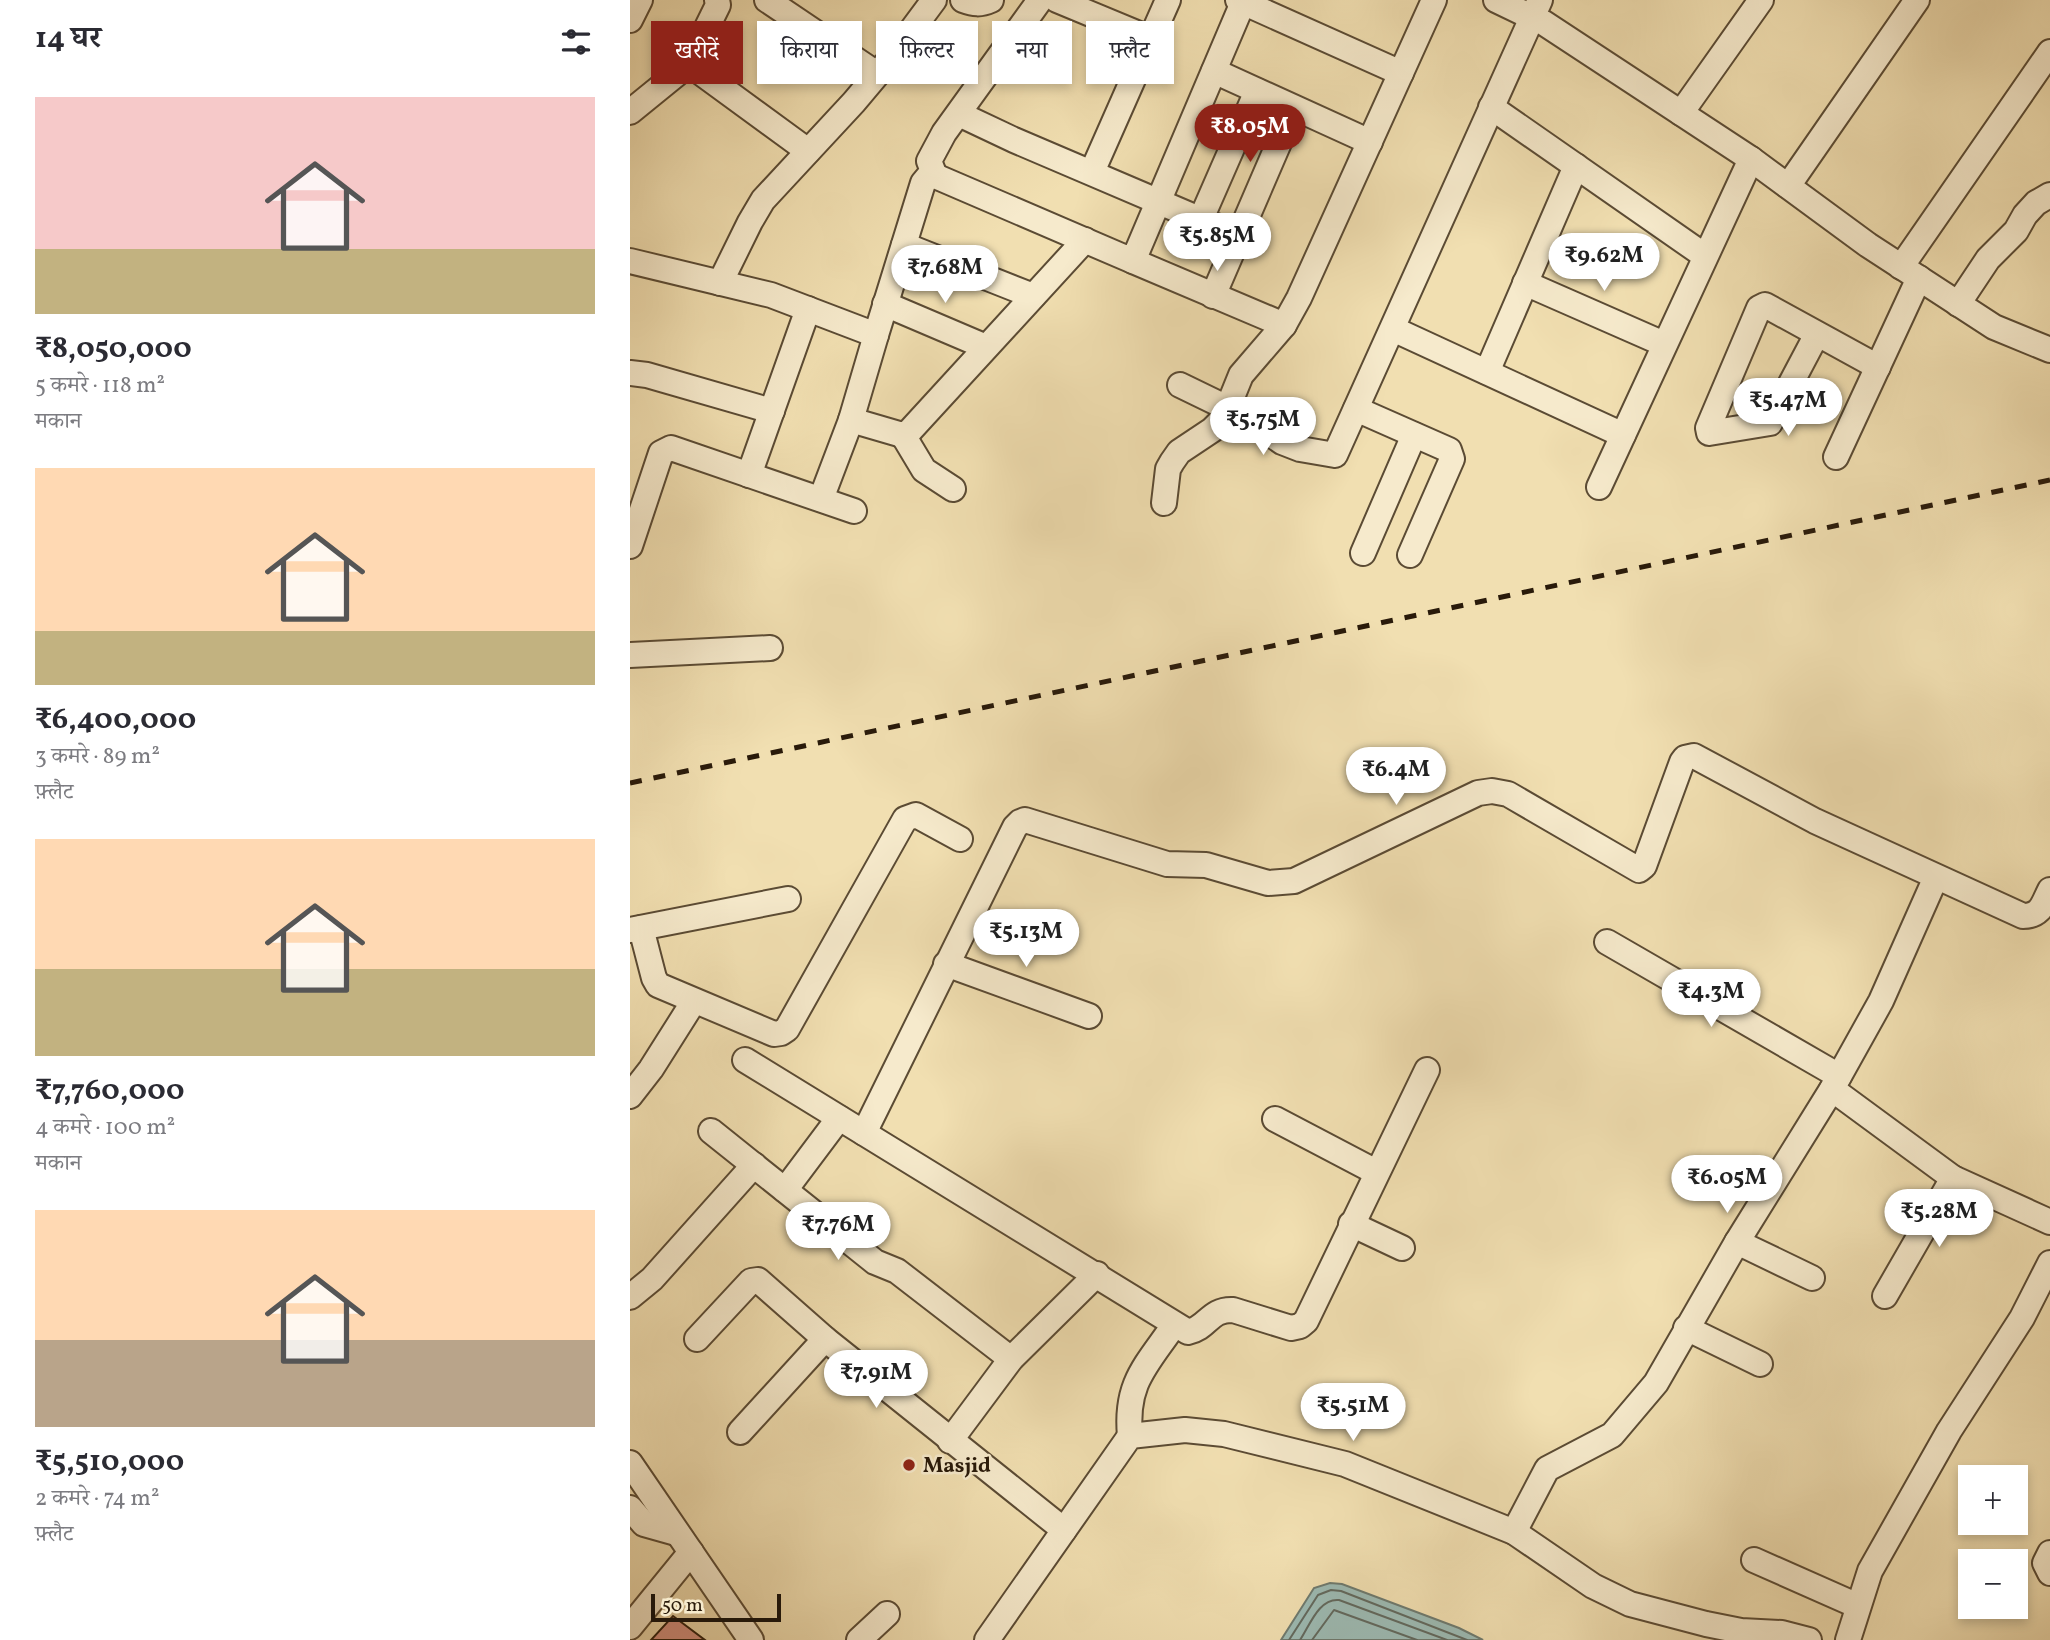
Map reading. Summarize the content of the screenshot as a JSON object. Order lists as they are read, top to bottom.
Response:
{
  "places": ["Masjid"],
  "scale_bar": "50 m",
  "page": {
    "heading": "14 घर",
    "chip": [
      "खरीदें",
      "किराया",
      "फ़िल्टर",
      "नया",
      "फ़्लैट"
    ],
    "list": [
      {
        "name": "₹8,050,000",
        "note": "5 कमरे · 118 m² · मकान"
      },
      {
        "name": "₹6,400,000",
        "note": "3 कमरे · 89 m² · फ़्लैट"
      },
      {
        "name": "₹7,760,000",
        "note": "4 कमरे · 100 m² · मकान"
      },
      {
        "name": "₹5,510,000",
        "note": "2 कमरे · 74 m² · फ़्लैट"
      }
    ],
    "price": [
      "₹8.05M",
      "₹5.85M",
      "₹9.62M",
      "₹7.68M",
      "₹5.47M",
      "₹5.75M",
      "₹6.4M",
      "₹5.13M",
      "₹4.3M",
      "₹6.05M",
      "₹5.28M",
      "₹7.76M",
      "₹7.91M",
      "₹5.51M"
    ],
    "map_buttons": ["+", "−"],
    "scale": "50 m"
  }
}
